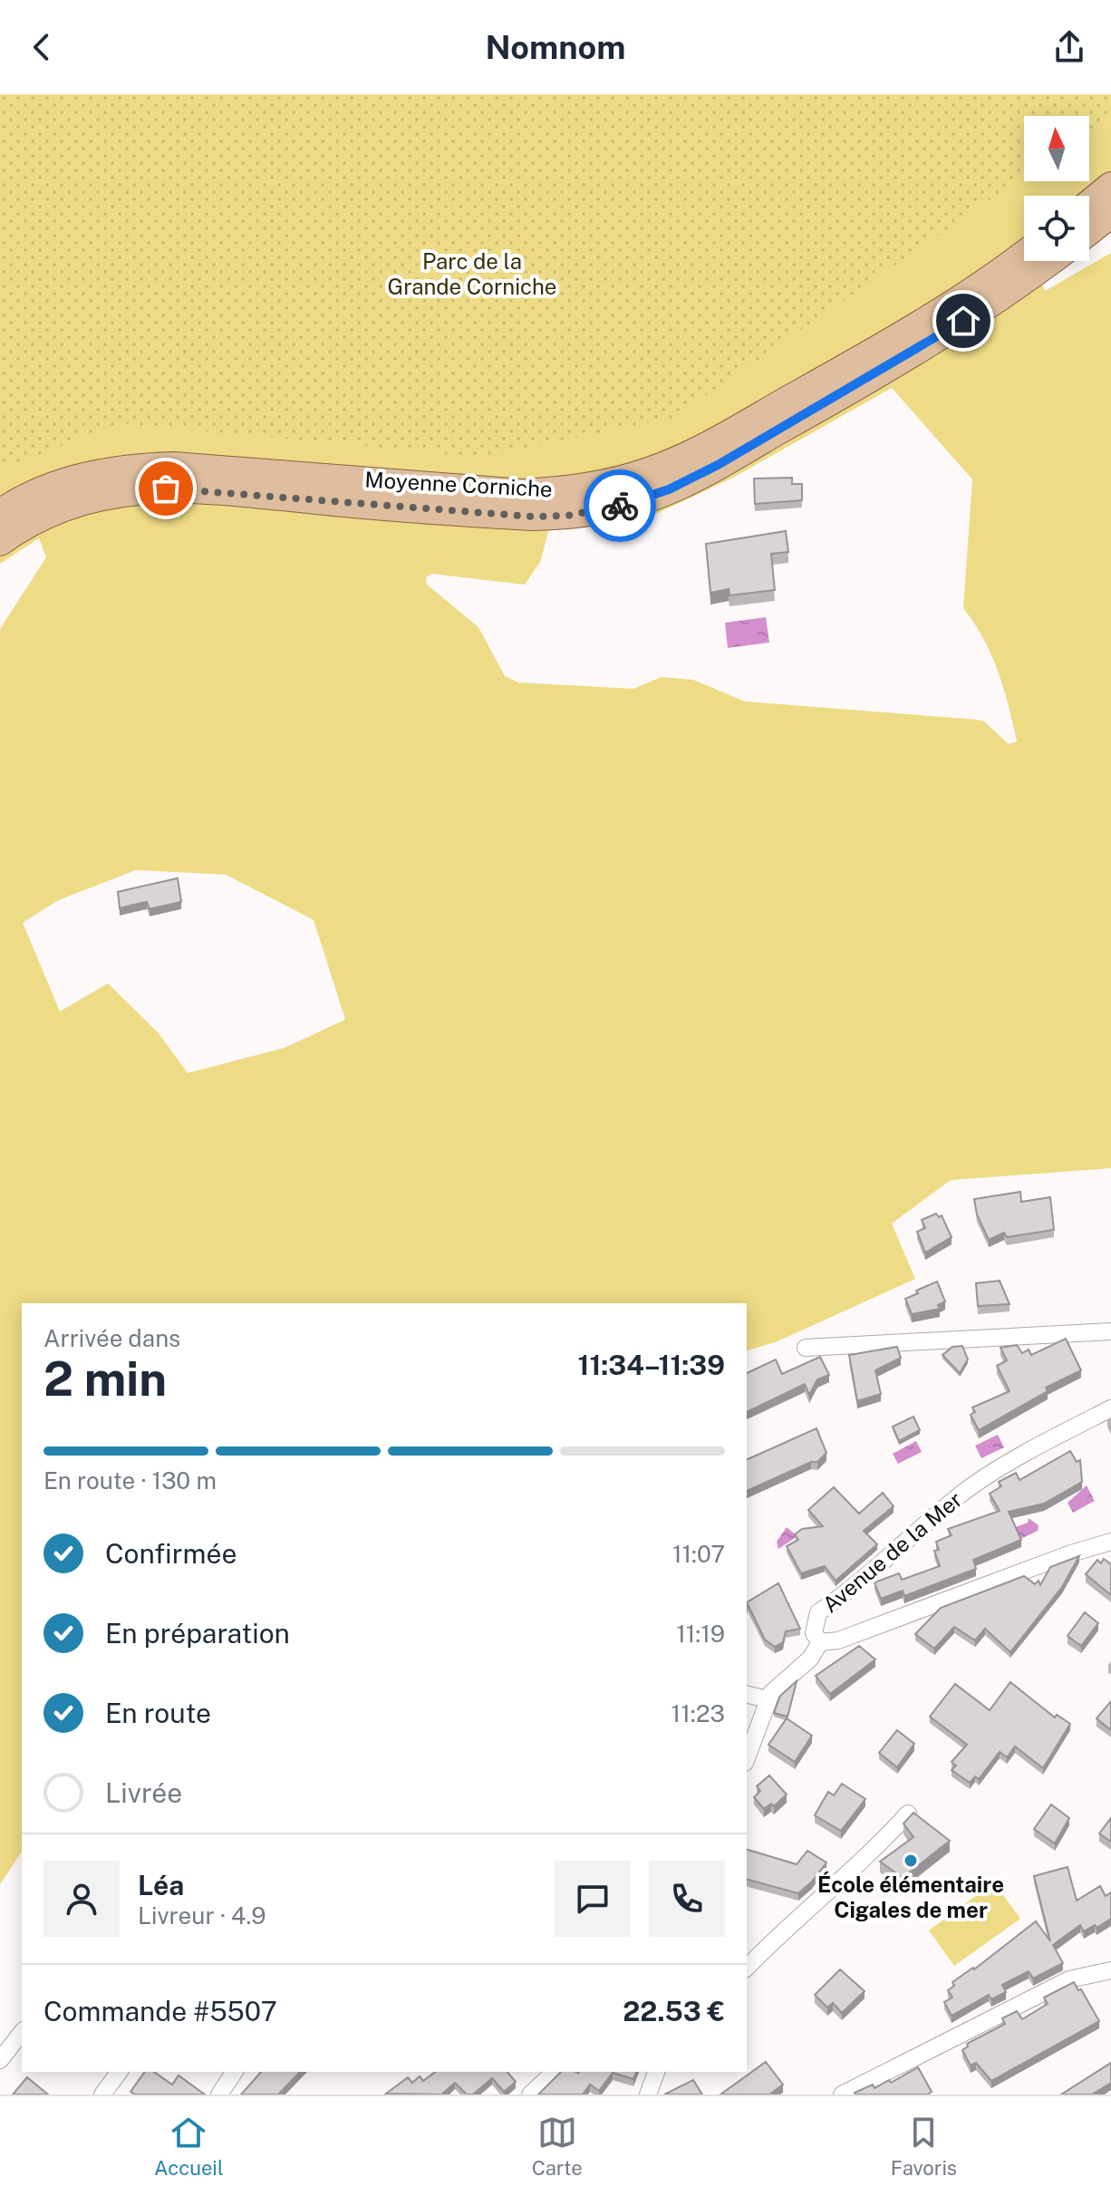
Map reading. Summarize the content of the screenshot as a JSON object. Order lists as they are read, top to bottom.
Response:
{
  "streets": {
    "main road": ["Moyenne Corniche"],
    "street": ["Avenue de la Mer"]
  },
  "parks": ["Parc de la Grande Corniche"],
  "places": ["École élémentaire Cigales de mer"],
  "north": "top",
  "page": {
    "header": "Nomnom",
    "heading": ["2 min", "Arrivée dans", "11:34–11:39"],
    "panel": [
      "Léa",
      "Livreur · 4.9",
      "Commande #5507",
      "22.53 €"
    ],
    "bar": "En route · 130 m",
    "list": [
      ["Confirmée", "11:07"],
      ["En préparation", "11:19"],
      ["En route", "11:23"],
      "Livrée"
    ],
    "tabs": ["Accueil", "Carte", "Favoris"]
  }
}
